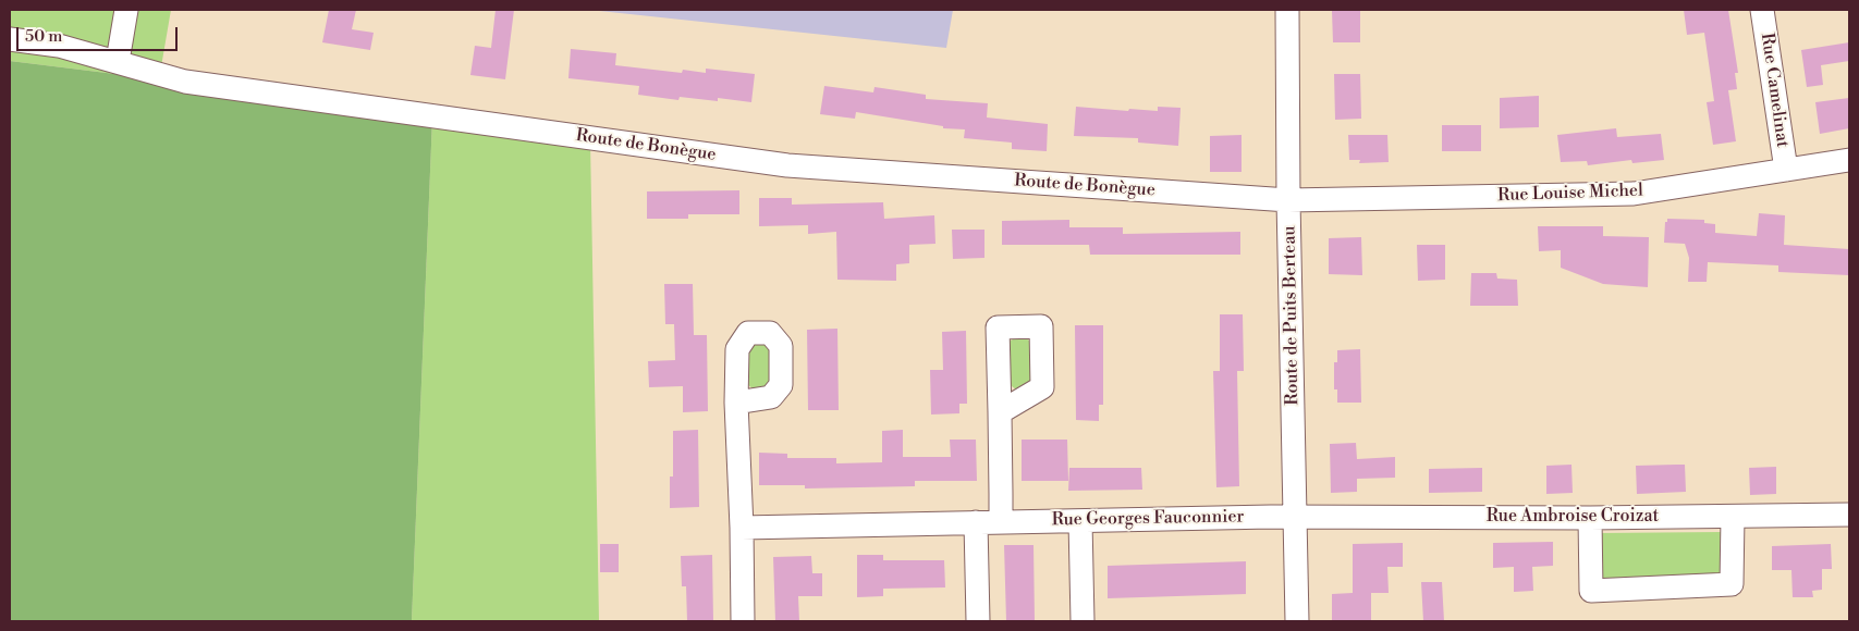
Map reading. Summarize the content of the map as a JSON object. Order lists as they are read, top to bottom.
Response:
{
  "streets": {
    "street": [
      "Rue Camelinat",
      "Route de Bonègue",
      "Rue Louise Michel",
      "Route de Puits Berteau",
      "Rue Ambroise Croizat",
      "Rue Georges Fauconnier"
    ]
  },
  "crossings": [
    ["Rue Camelinat", "Rue Louise Michel"],
    ["Route de Bonègue", "Rue Louise Michel"],
    ["Route de Bonègue", "Route de Puits Berteau"],
    ["Rue Louise Michel", "Route de Puits Berteau"],
    ["Route de Puits Berteau", "Rue Ambroise Croizat"],
    ["Route de Puits Berteau", "Rue Georges Fauconnier"],
    ["Rue Ambroise Croizat", "Rue Georges Fauconnier"]
  ],
  "scale_bar": "50 m"
}
